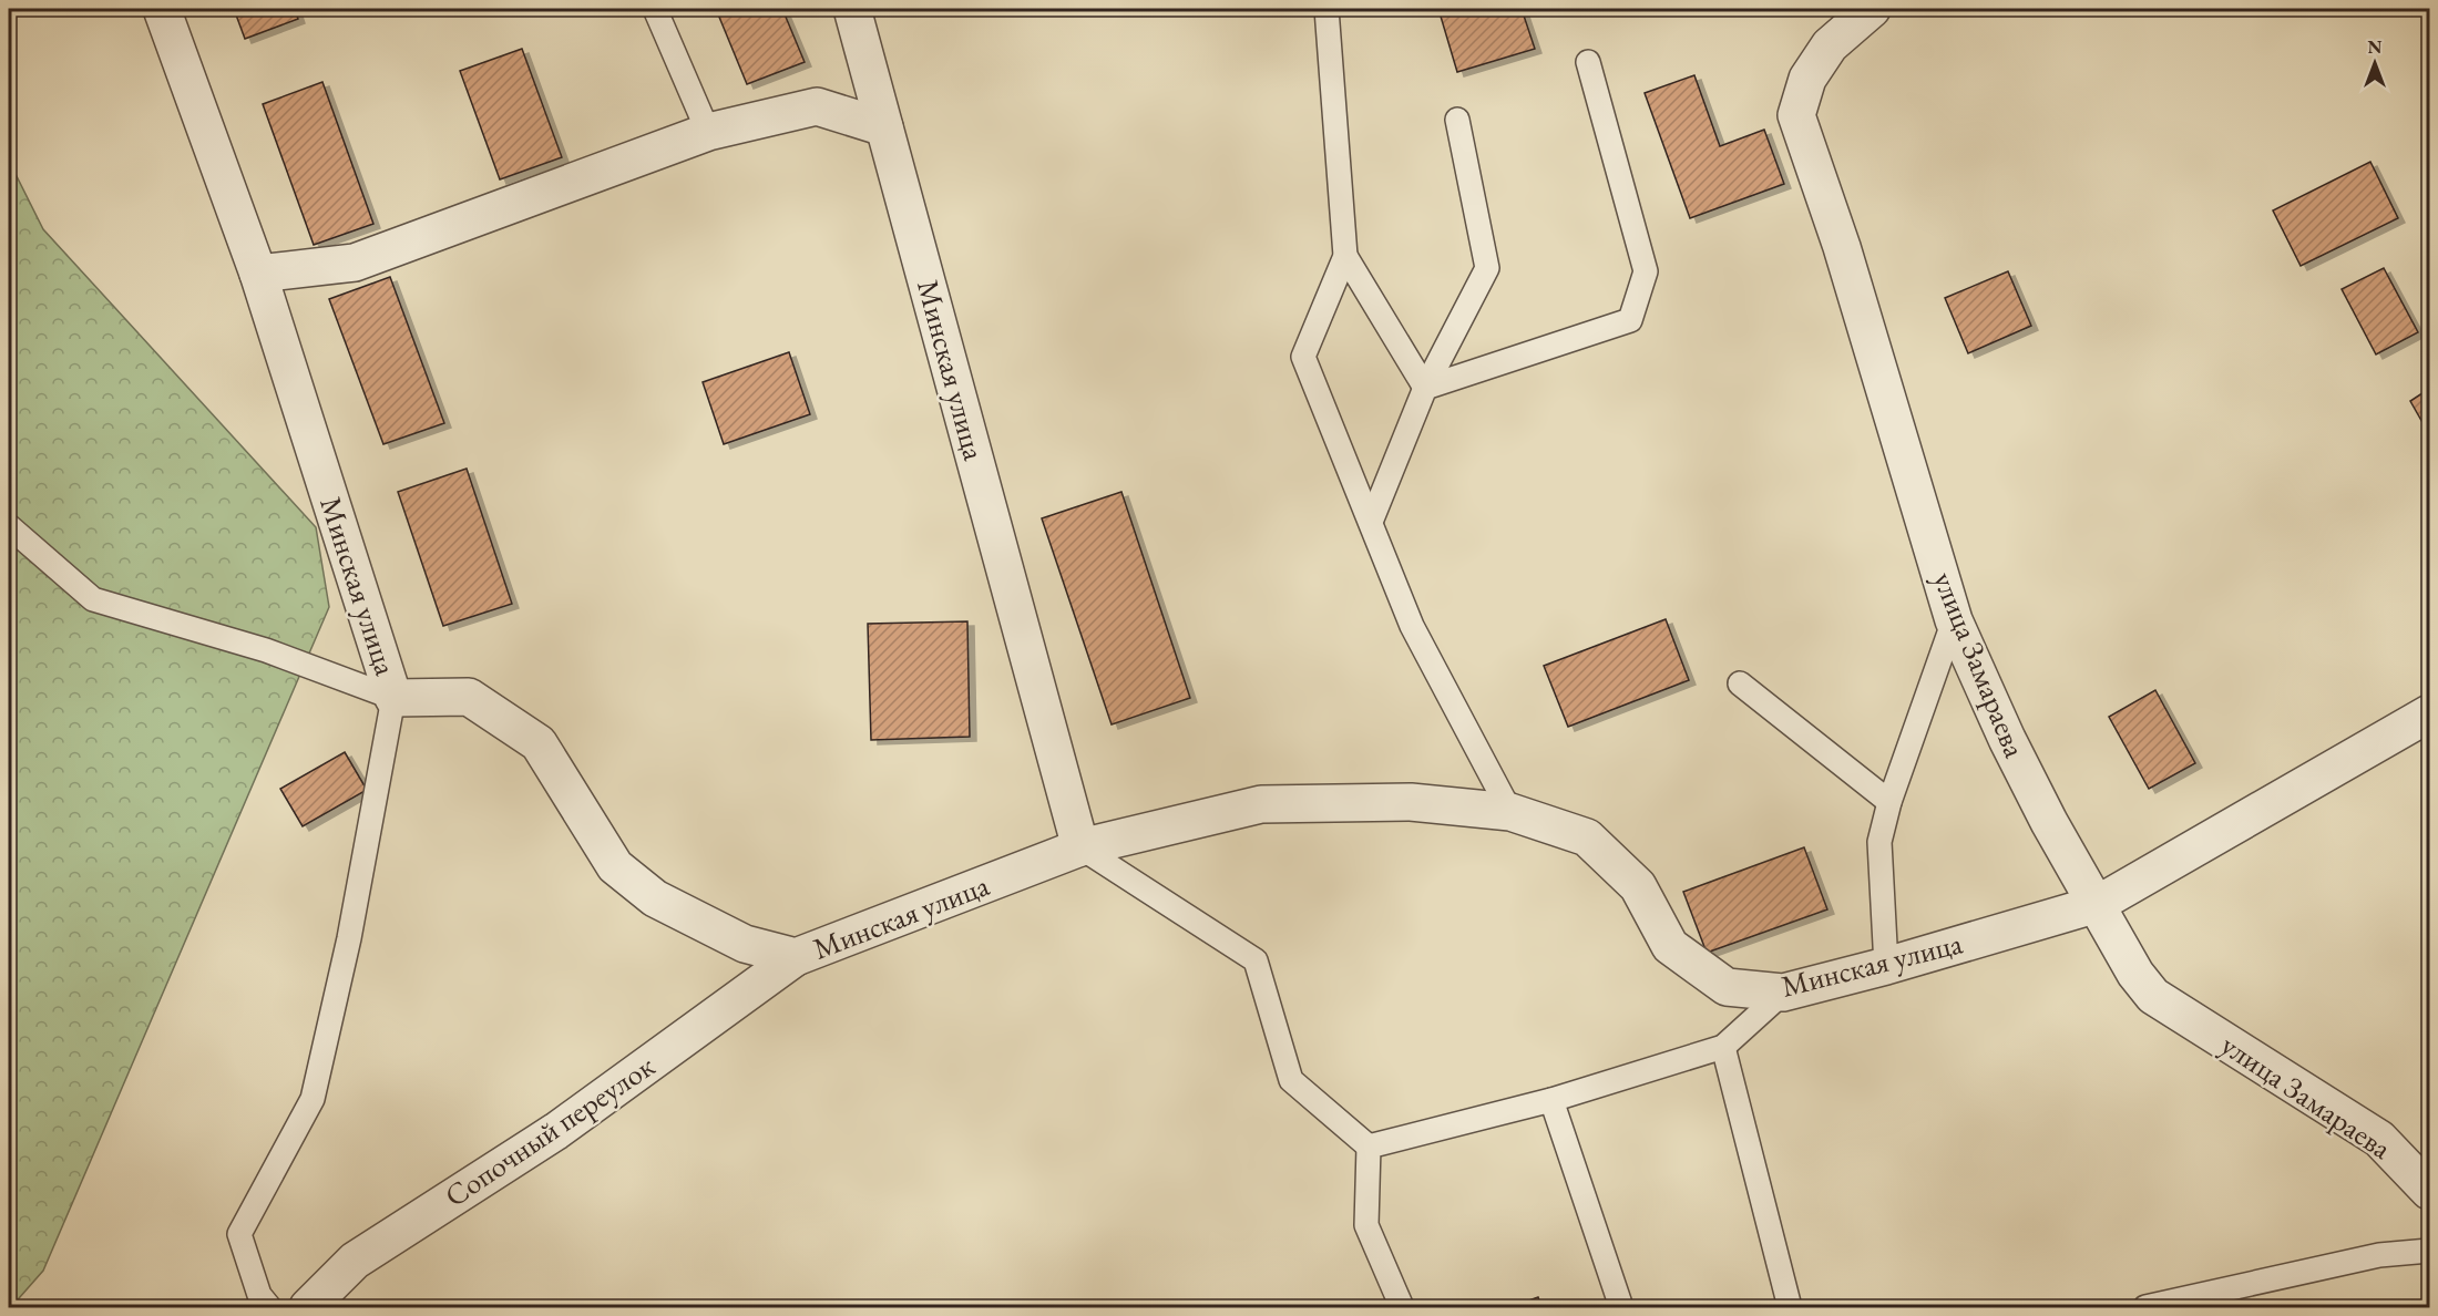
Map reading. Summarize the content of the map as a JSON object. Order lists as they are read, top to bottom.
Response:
{
  "streets": {
    "street": ["Минская улица", "улица Замараева", "Сопочный переулок"]
  },
  "crossings": [
    ["Минская улица", "улица Замараева"],
    ["Минская улица", "Сопочный переулок"]
  ],
  "north": "top"
}
